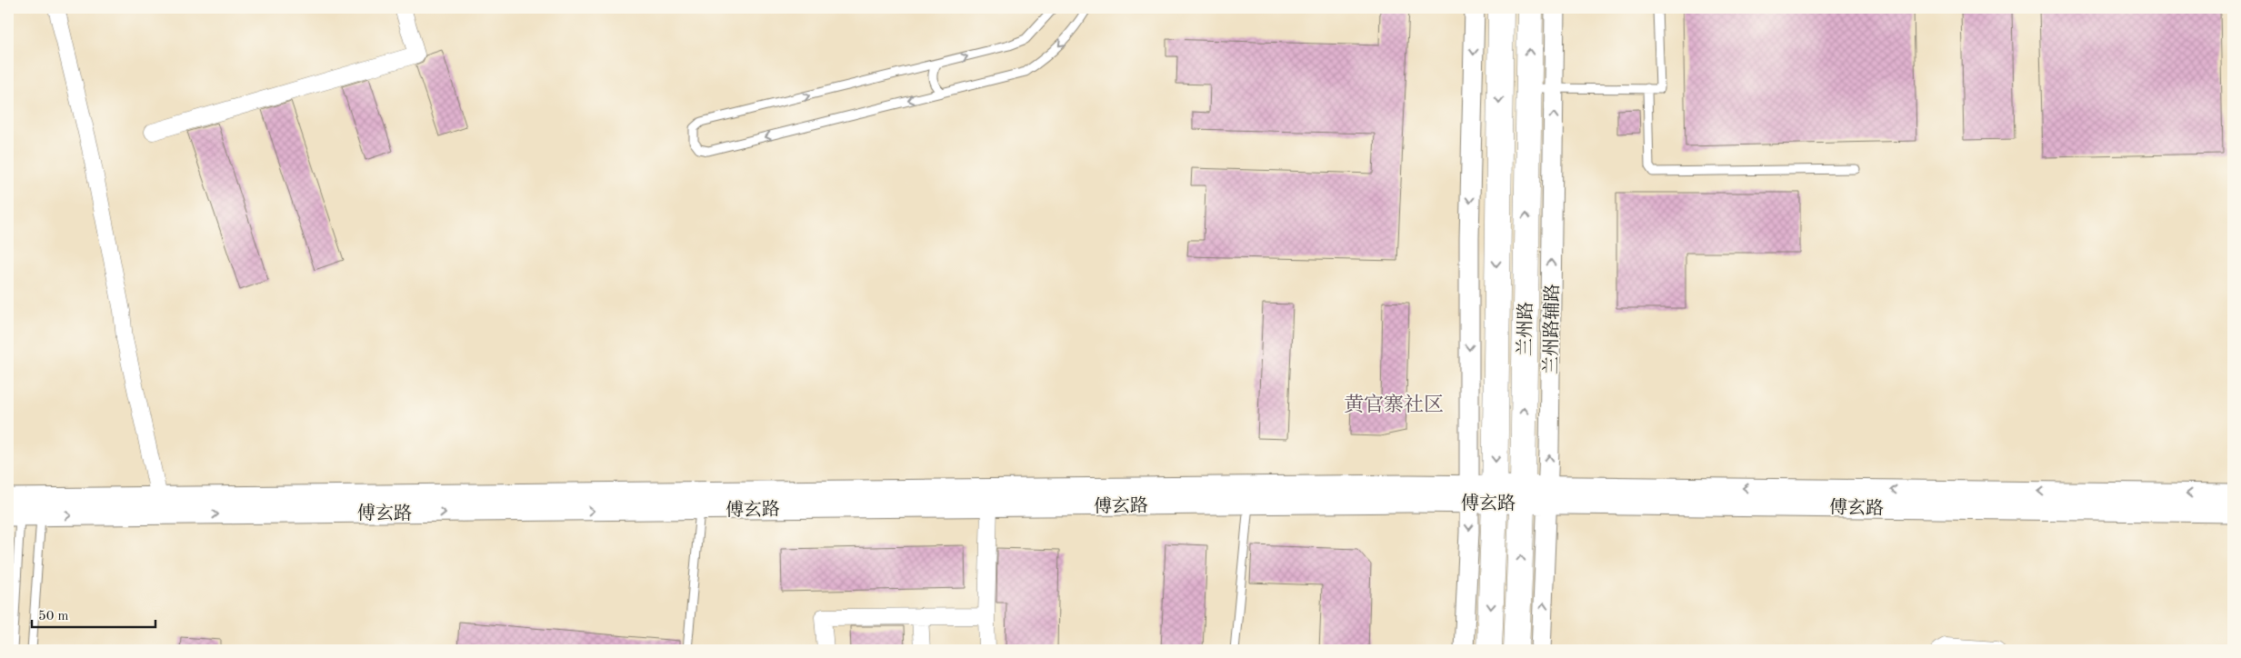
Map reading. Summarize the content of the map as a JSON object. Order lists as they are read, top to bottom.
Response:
{
  "streets": {
    "main road": ["兰州路"],
    "street": ["兰州路辅路", "傅玄路"]
  },
  "crossings": [
    ["兰州路", "傅玄路"],
    ["兰州路辅路", "傅玄路"]
  ],
  "districts": ["黄官寨社区"],
  "scale_bar": "50 m"
}
